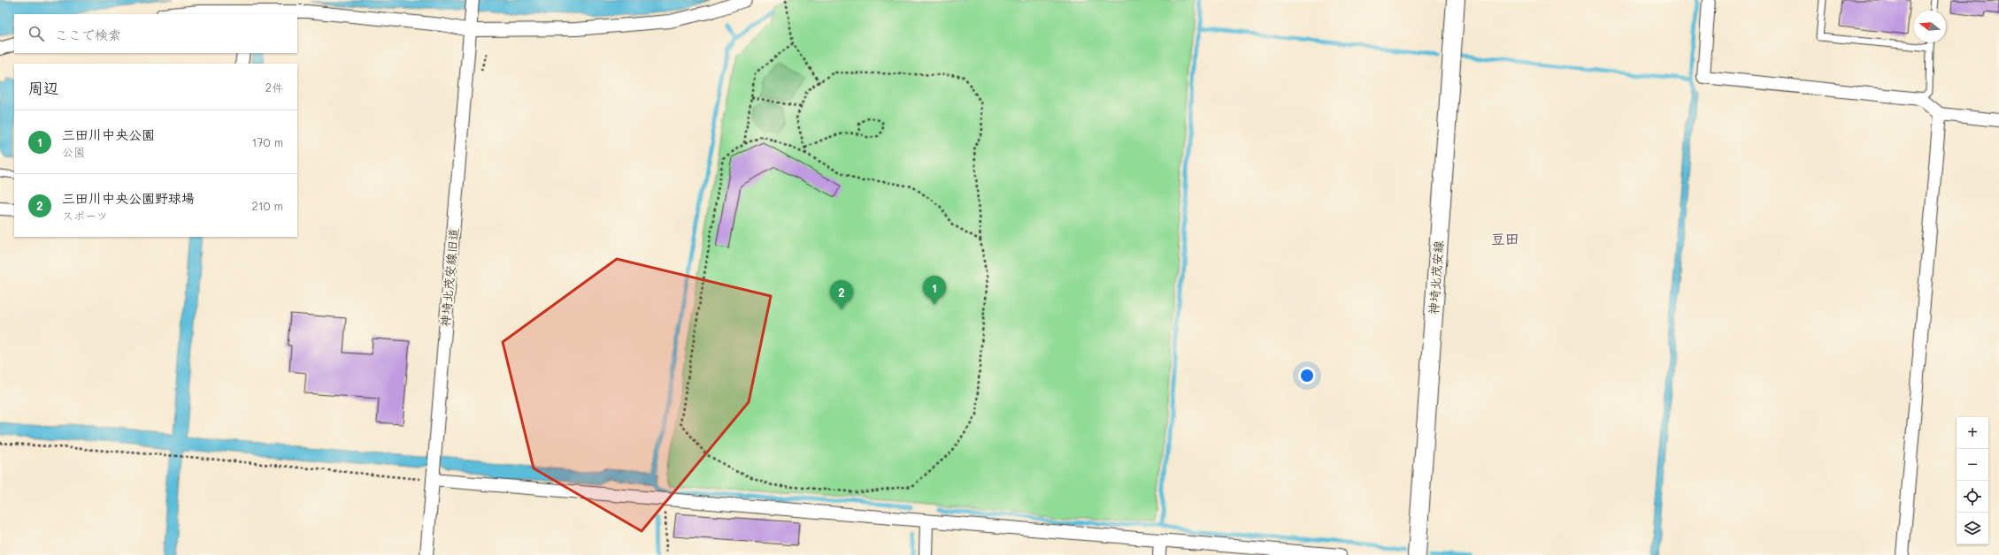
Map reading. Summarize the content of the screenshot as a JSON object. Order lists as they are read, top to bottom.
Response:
{
  "streets": {
    "main road": ["神埼北茂安線"],
    "street": ["神埼北茂安線旧道"]
  },
  "districts": ["豆田"],
  "north": "left",
  "page": {
    "search": "ここで検索",
    "heading": ["周辺", "2件"],
    "list": [
      {
        "mark": "1",
        "name": "三田川中央公園",
        "note": "公園",
        "value": "170 m"
      },
      {
        "mark": "2",
        "name": "三田川中央公園野球場",
        "note": "スポーツ",
        "value": "210 m"
      }
    ],
    "pins": ["1", "2"],
    "map_buttons": ["+", "−"]
  }
}
